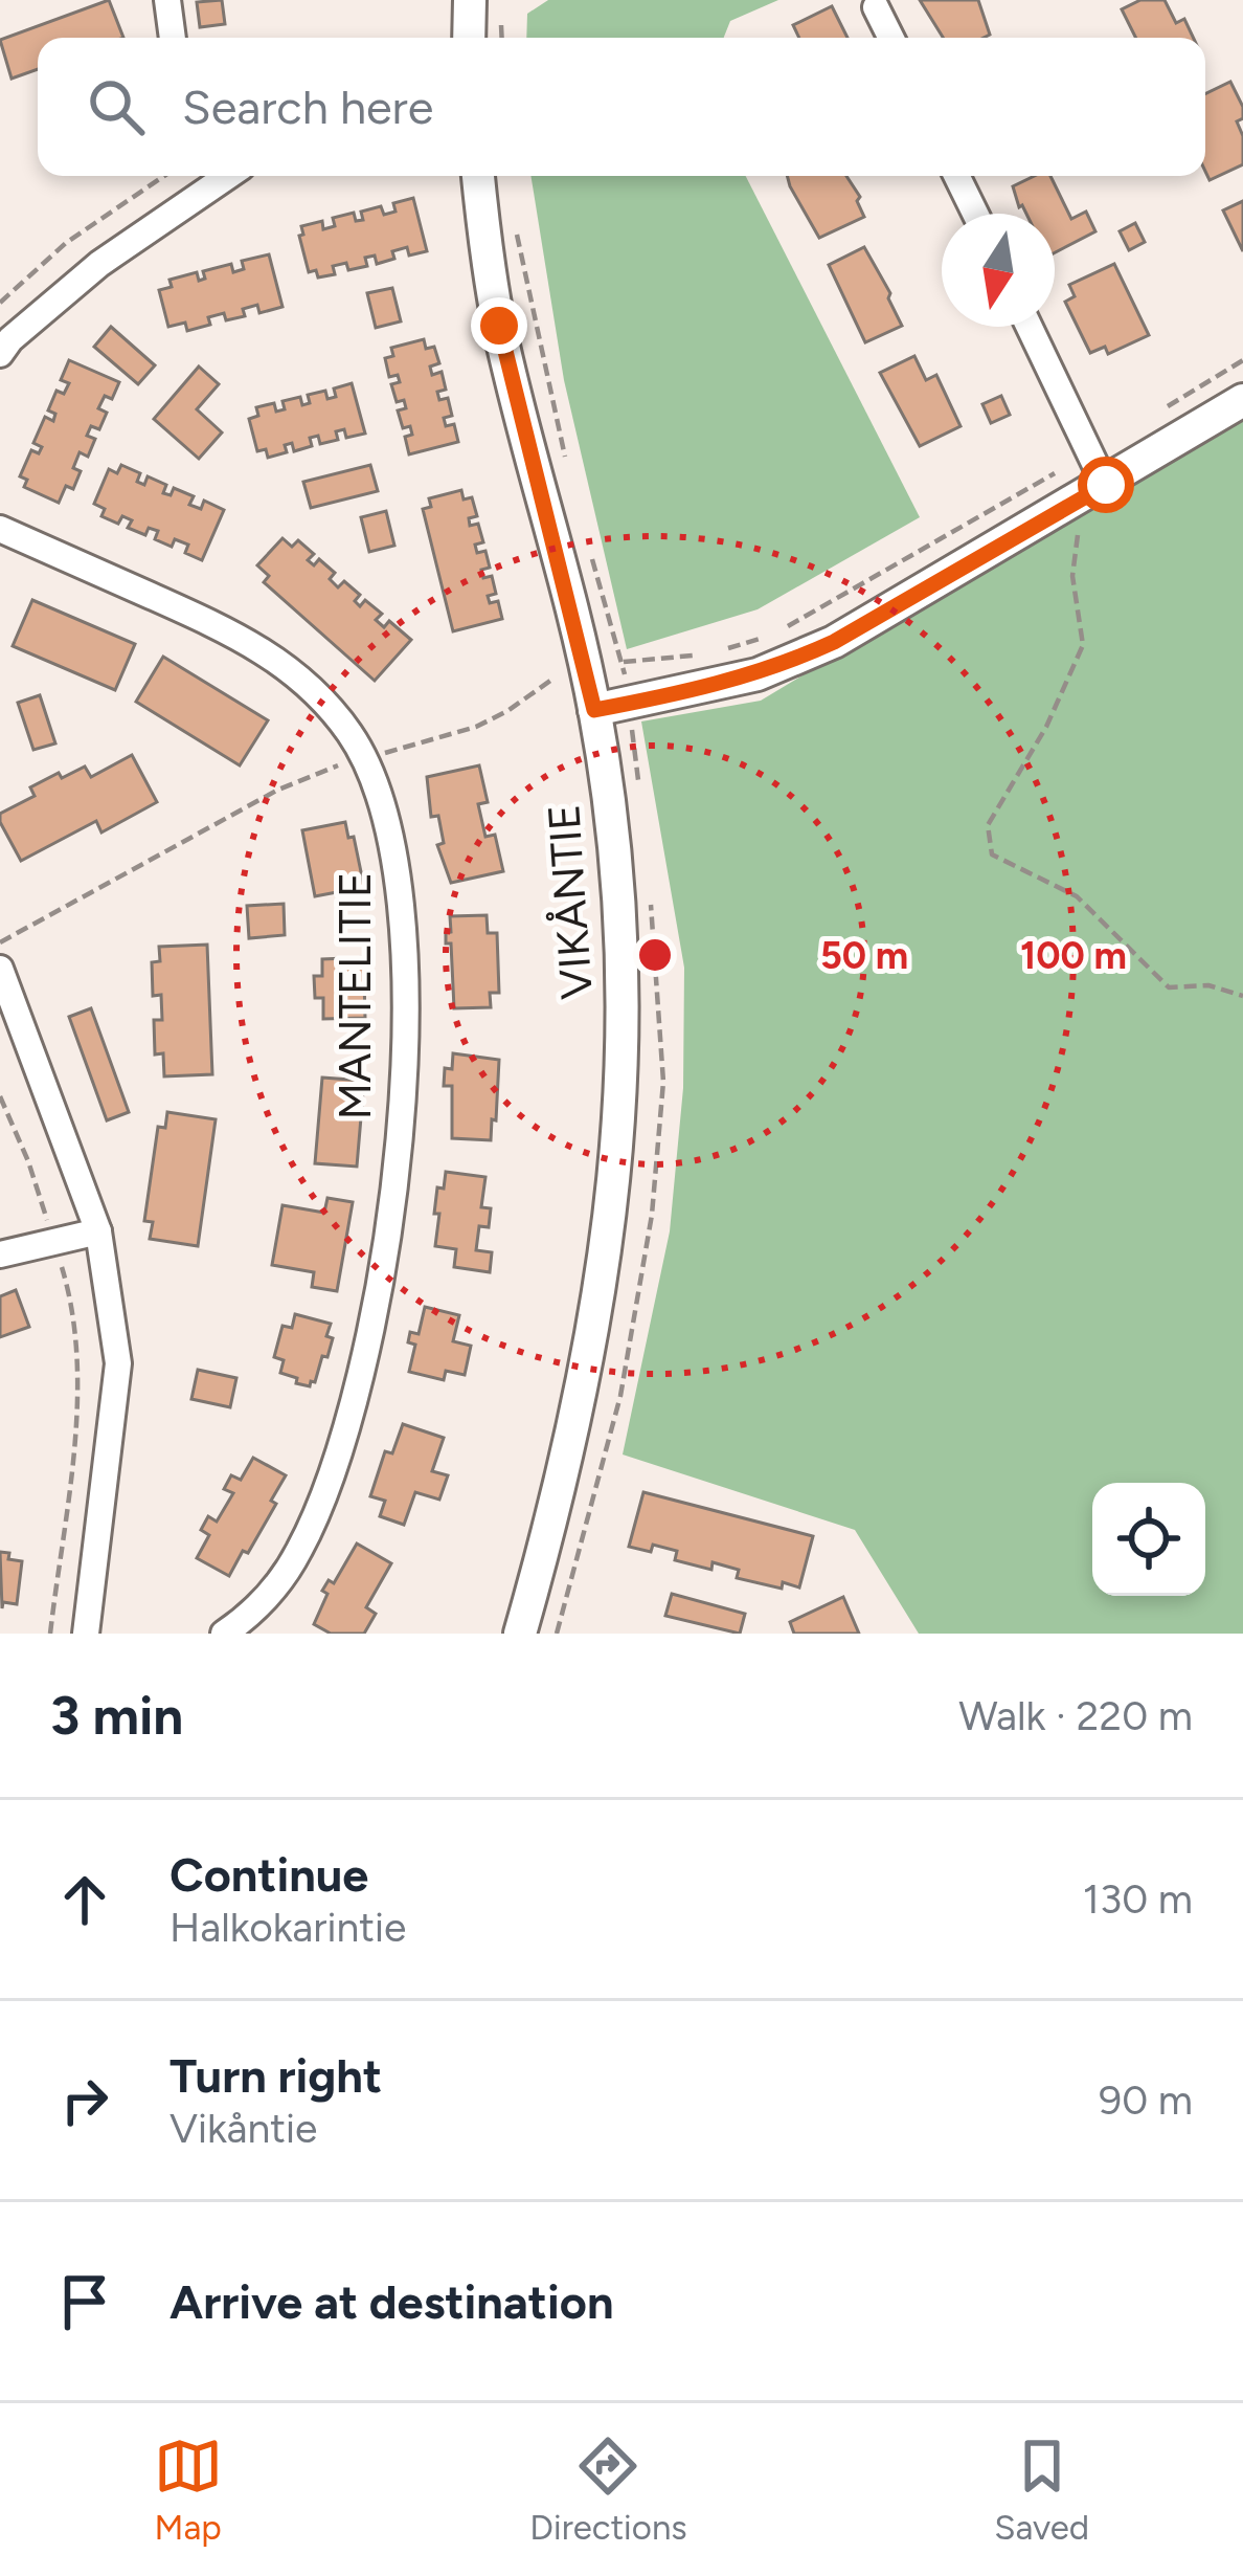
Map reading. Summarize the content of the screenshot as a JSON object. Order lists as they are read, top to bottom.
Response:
{
  "streets": {
    "street": ["VIKÅNTIE", "MANTELITIE"]
  },
  "north": "bottom",
  "page": {
    "search": "Search here",
    "heading": ["3 min", "Walk · 220 m"],
    "list": [
      ["Continue", "Halkokarintie", "130 m"],
      ["Turn right", "Vikåntie", "90 m"],
      "Arrive at destination"
    ],
    "nav": ["Map", "Directions", "Saved"]
  },
  "rings": ["50 m", "100 m"]
}
